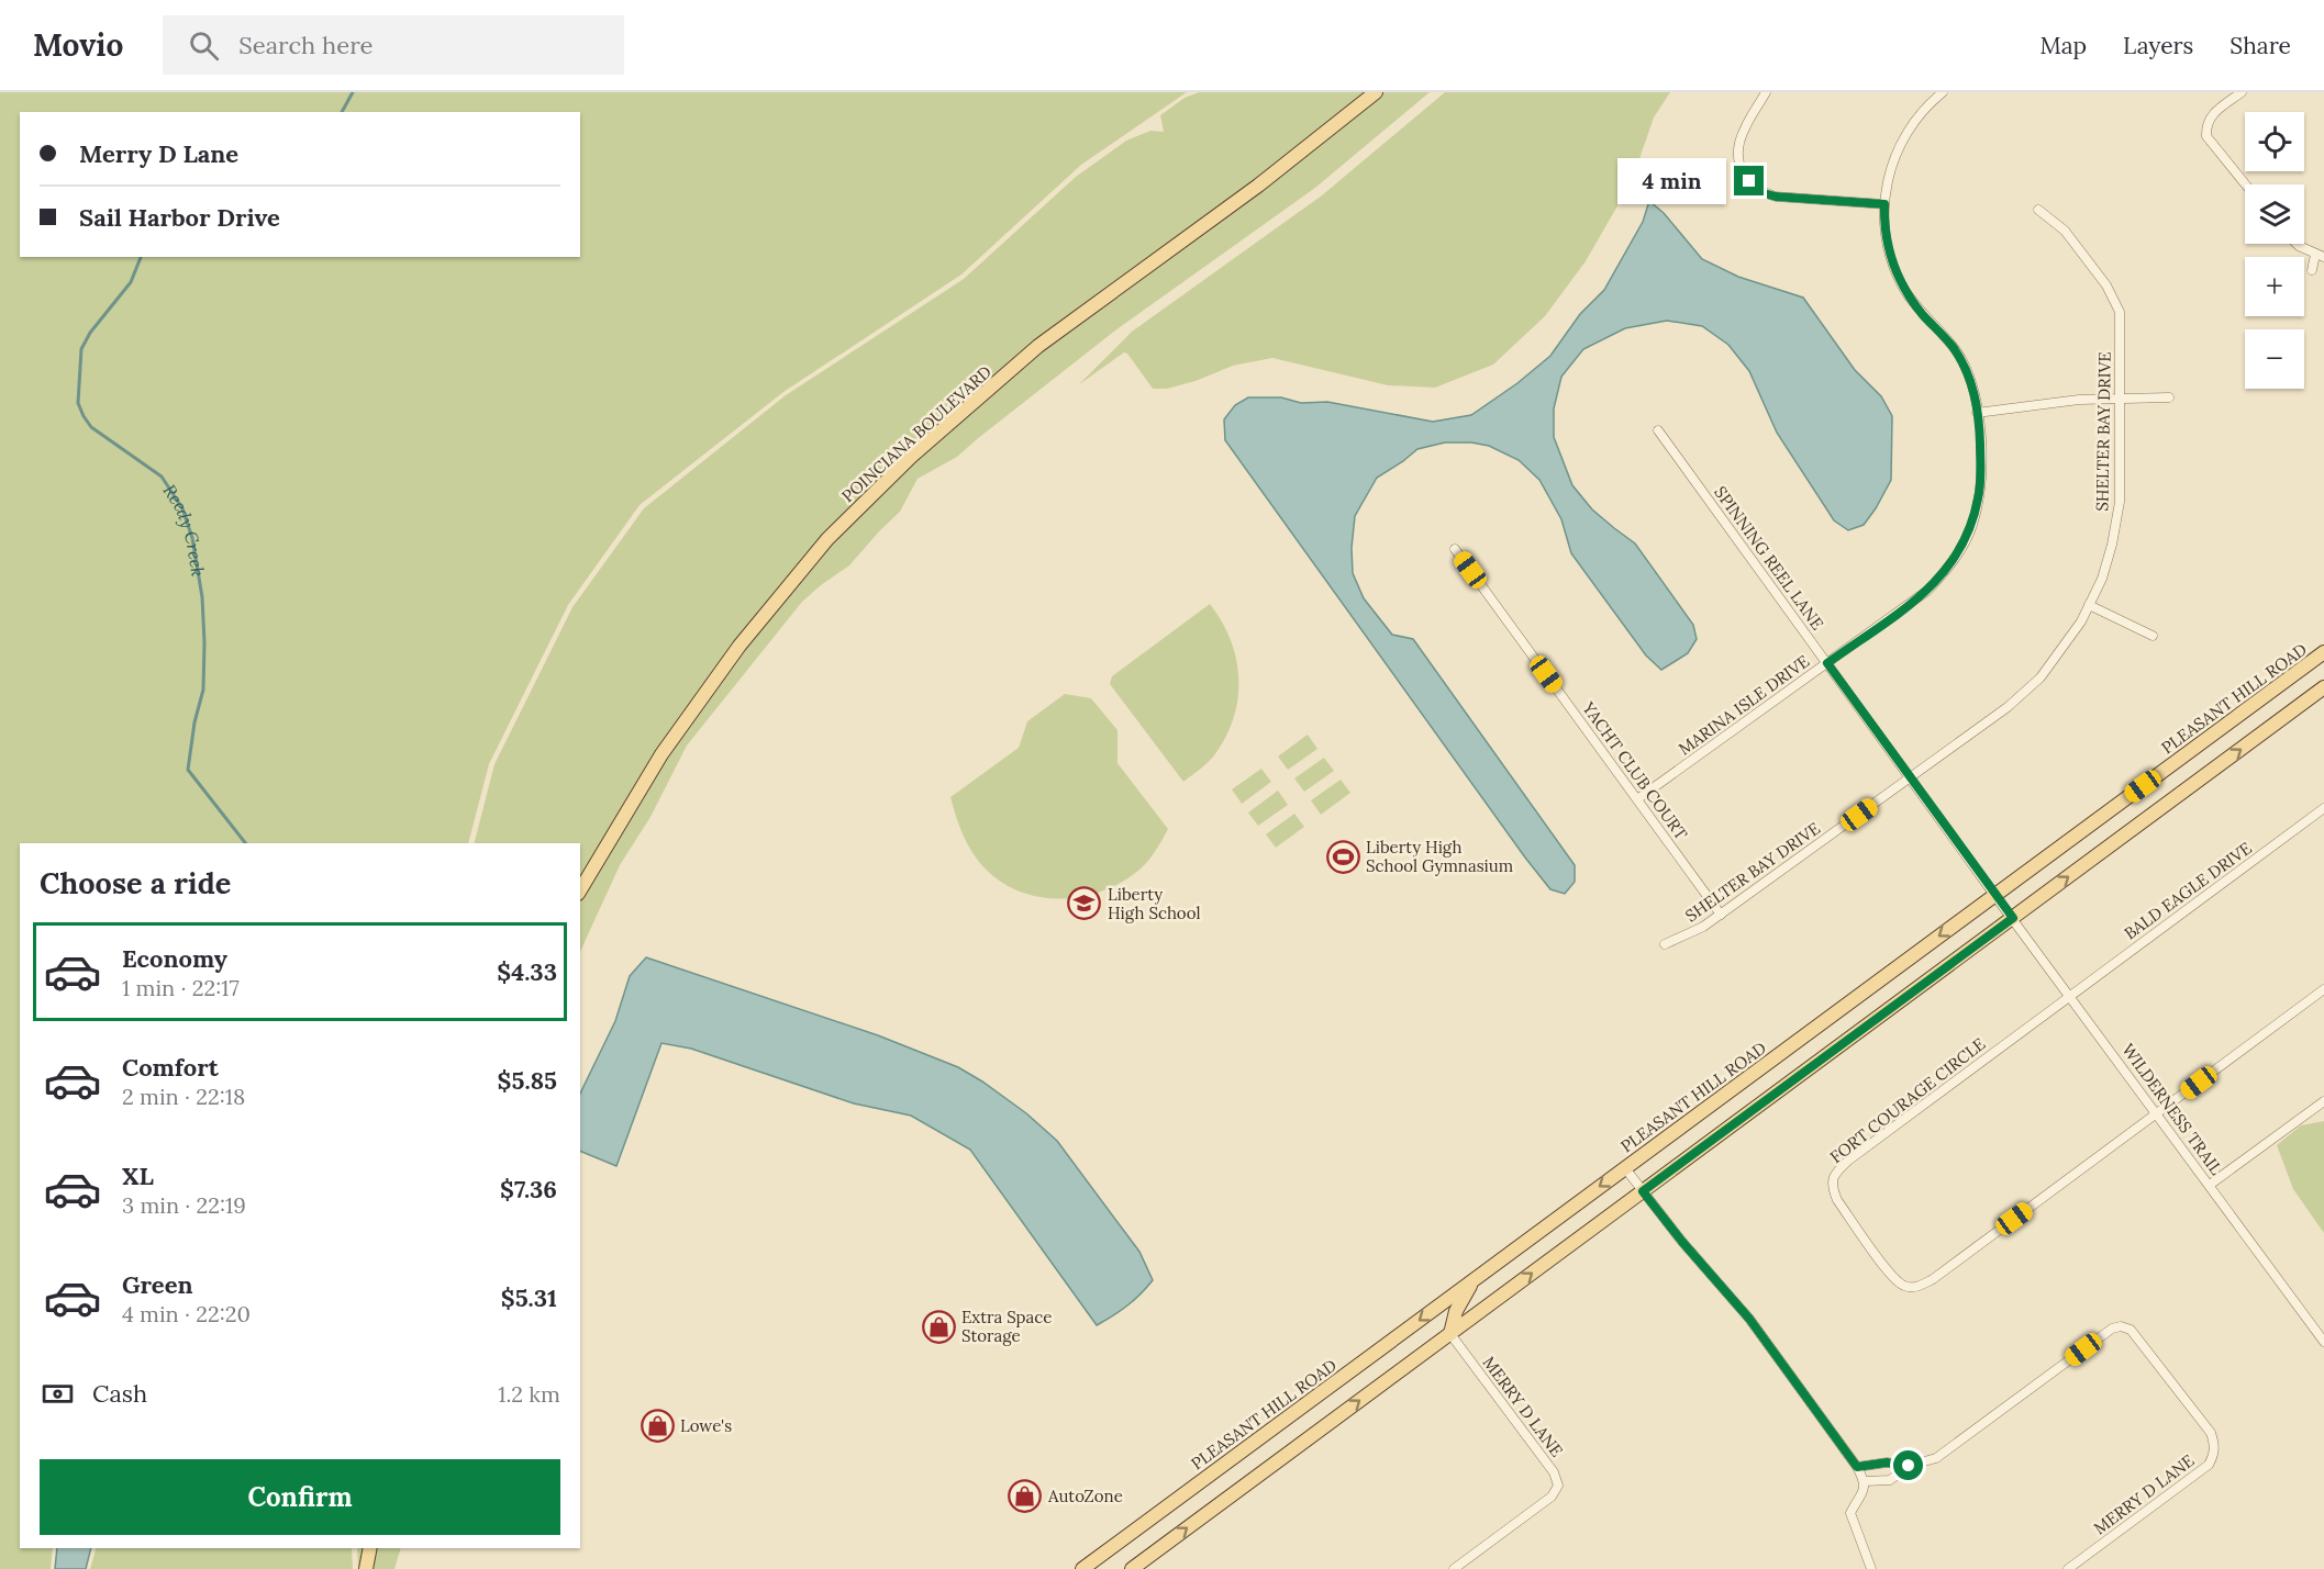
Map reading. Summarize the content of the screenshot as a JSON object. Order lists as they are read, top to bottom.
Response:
{
  "streets": {
    "main road": ["POINCIANA BOULEVARD", "PLEASANT HILL ROAD"],
    "street": [
      "SHELTER BAY DRIVE",
      "SPINNING REEL LANE",
      "MARINA ISLE DRIVE",
      "YACHT CLUB COURT",
      "BALD EAGLE DRIVE",
      "FORT COURAGE CIRCLE",
      "WILDERNESS TRAIL",
      "MERRY D LANE"
    ]
  },
  "crossings": [
    ["SHELTER BAY DRIVE", "SPINNING REEL LANE"],
    ["SHELTER BAY DRIVE", "YACHT CLUB COURT"],
    ["SPINNING REEL LANE", "PLEASANT HILL ROAD"],
    ["SPINNING REEL LANE", "MARINA ISLE DRIVE"],
    ["SPINNING REEL LANE", "WILDERNESS TRAIL"],
    ["PLEASANT HILL ROAD", "WILDERNESS TRAIL"],
    ["MARINA ISLE DRIVE", "YACHT CLUB COURT"],
    ["BALD EAGLE DRIVE", "FORT COURAGE CIRCLE"],
    ["BALD EAGLE DRIVE", "WILDERNESS TRAIL"],
    ["FORT COURAGE CIRCLE", "WILDERNESS TRAIL"]
  ],
  "water": ["Reedy Creek"],
  "places": {
    "sports": ["Liberty High School Gymnasium"],
    "school or university": ["Liberty High School"],
    "shop": ["Extra Space Storage", "Lowe's", "AutoZone"]
  },
  "page": {
    "header": "Movio",
    "search": "Search here",
    "nav": ["Map", "Layers", "Share"],
    "map_buttons": ["+", "−"],
    "banner": ["Merry D Lane", "Sail Harbor Drive"],
    "bubble": "4 min",
    "heading": "Choose a ride",
    "list": [
      {
        "name": "Economy",
        "note": "1 min · 22:17",
        "value": "$4.33"
      },
      {
        "name": "Comfort",
        "note": "2 min · 22:18",
        "value": "$5.85"
      },
      {
        "name": "XL",
        "note": "3 min · 22:19",
        "value": "$7.36"
      },
      {
        "name": "Green",
        "note": "4 min · 22:20",
        "value": "$5.31"
      }
    ],
    "pay": ["Cash", "1.2 km"],
    "buttons": "Confirm"
  }
}
